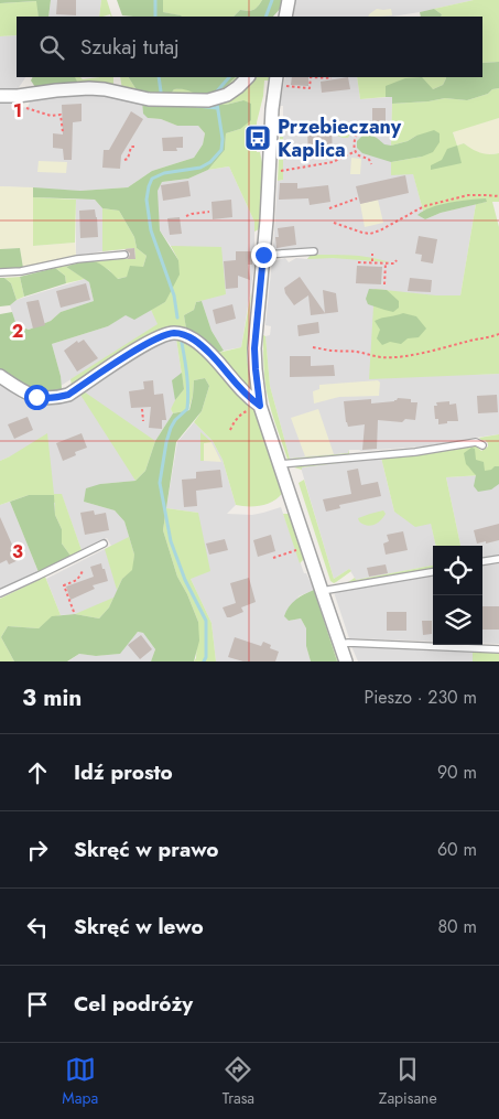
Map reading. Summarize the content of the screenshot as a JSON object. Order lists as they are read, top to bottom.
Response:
{
  "places": {
    "bus stop": ["Przebieczany Kaplica"]
  },
  "page": {
    "search": "Szukaj tutaj",
    "heading": ["3 min", "Pieszo · 230 m"],
    "list": [
      ["Idź prosto", "90 m"],
      ["Skręć w prawo", "60 m"],
      ["Skręć w lewo", "80 m"],
      "Cel podróży"
    ],
    "nav": ["Mapa", "Trasa", "Zapisane"]
  },
  "grid": {
    "rows": ["1", "2", "3"]
  }
}
